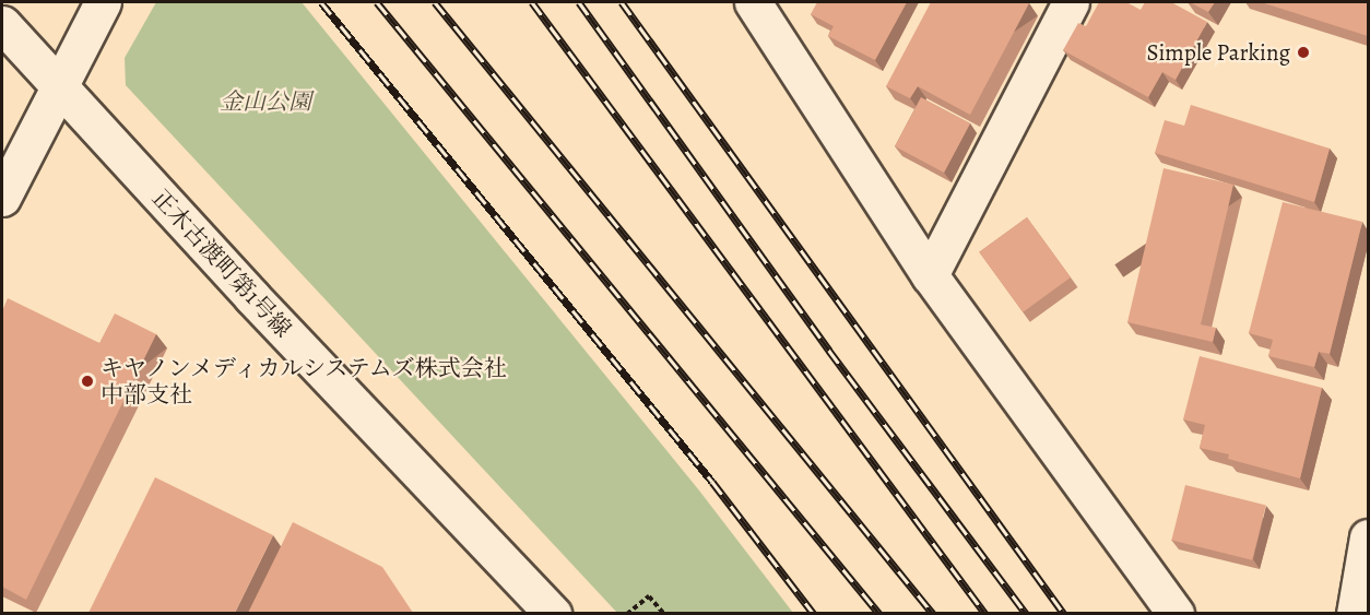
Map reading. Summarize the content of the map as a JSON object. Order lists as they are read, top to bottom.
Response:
{
  "streets": {
    "street": ["正木古渡町第1号線"]
  },
  "parks": ["金山公園"],
  "places": ["Simple Parking", "キヤノンメディカルシステムズ株式会社 中部支社"]
}
